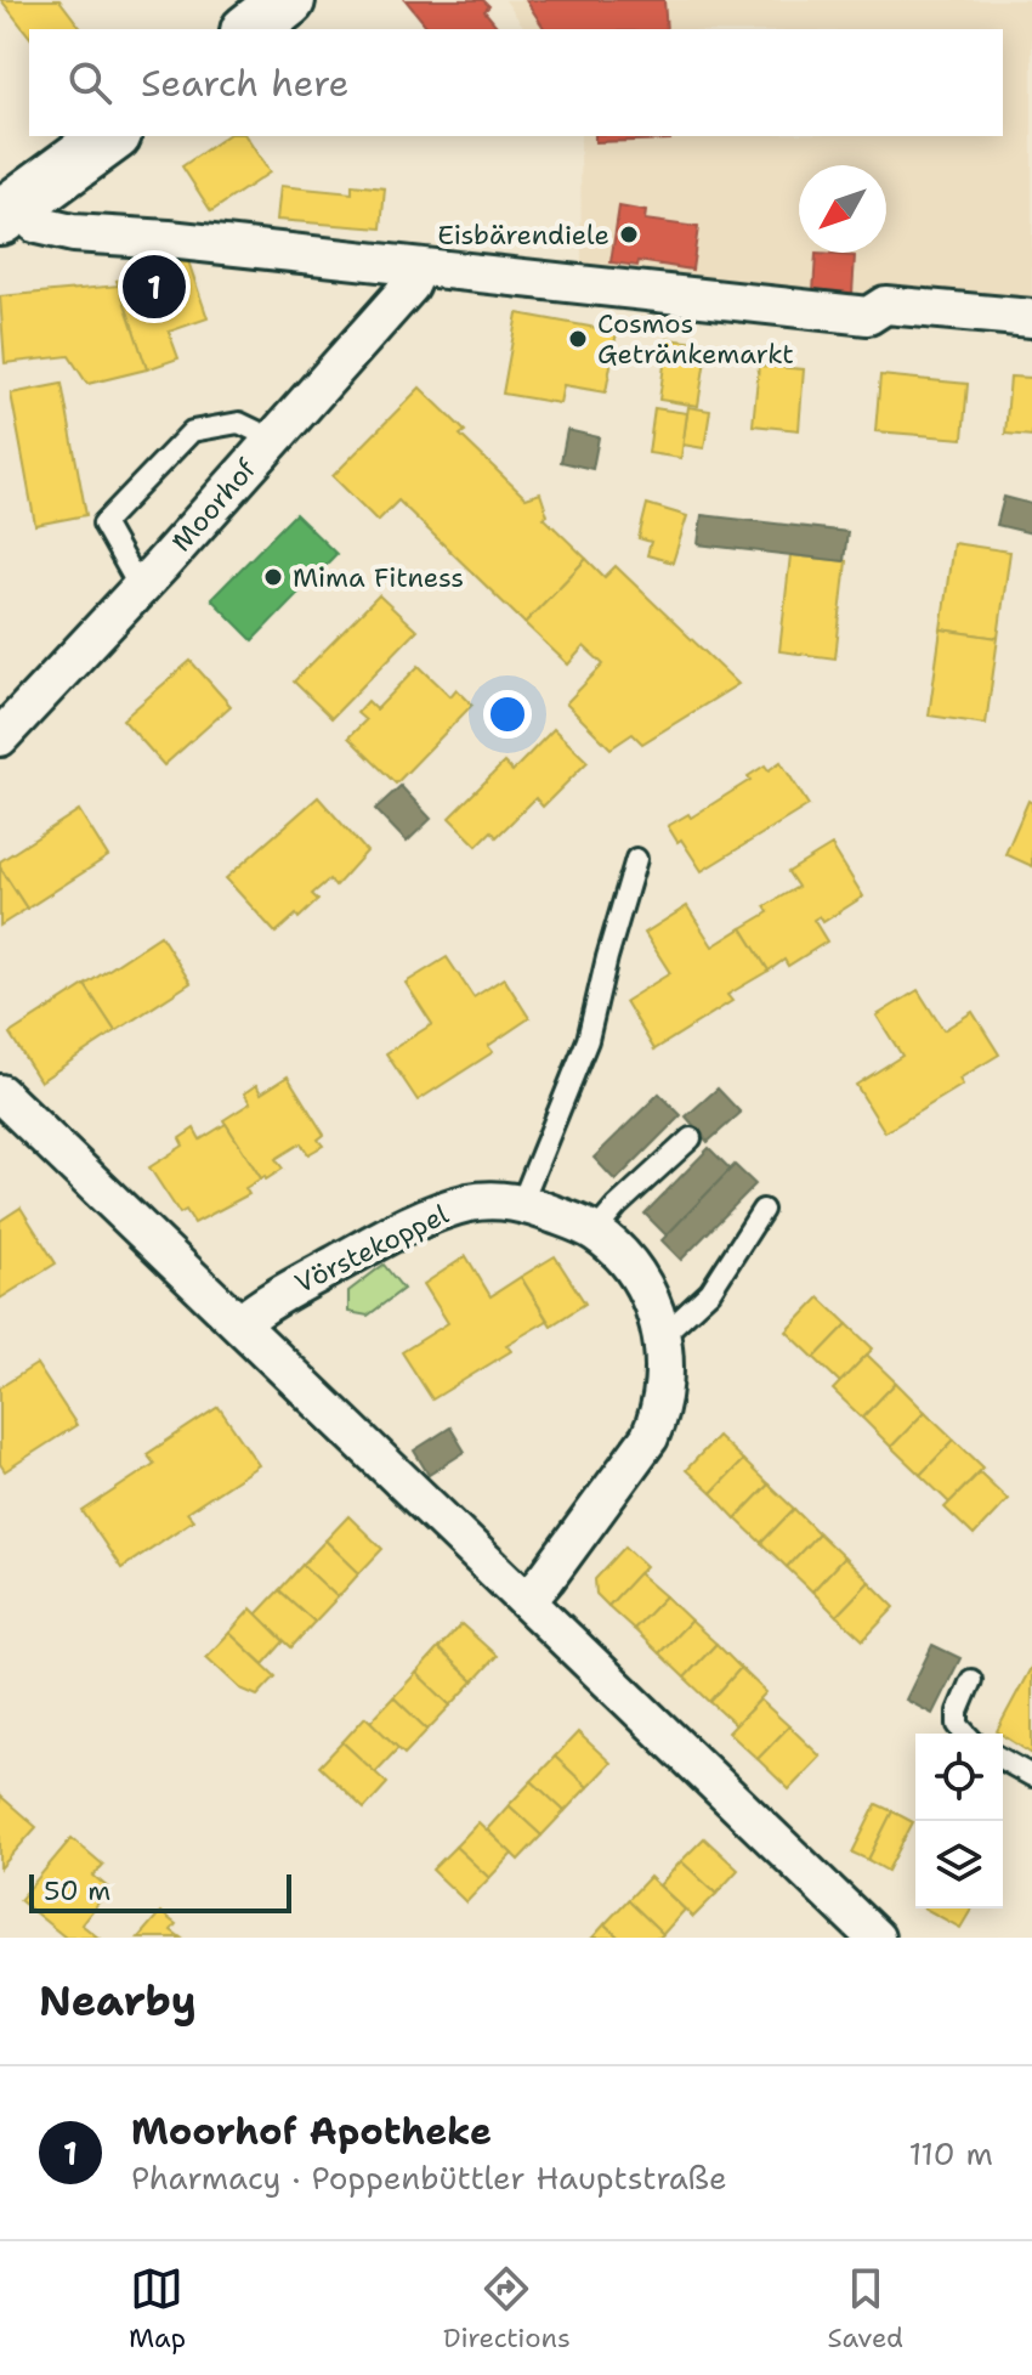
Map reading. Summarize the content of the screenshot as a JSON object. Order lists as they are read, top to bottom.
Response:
{
  "streets": {
    "street": ["Moorhof", "Vörstekoppel"]
  },
  "places": ["Eisbärendiele", "Cosmos Getränkemarkt", "Mima Fitness"],
  "scale_bar": "50 m",
  "north": "bottom left",
  "page": {
    "search": "Search here",
    "pins": "1",
    "scale": "50 m",
    "heading": "Nearby",
    "list": [
      {
        "mark": "1",
        "name": "Moorhof Apotheke",
        "note": "Pharmacy · Poppenbüttler Hauptstraße",
        "value": "110 m"
      }
    ],
    "nav": ["Map", "Directions", "Saved"]
  }
}
